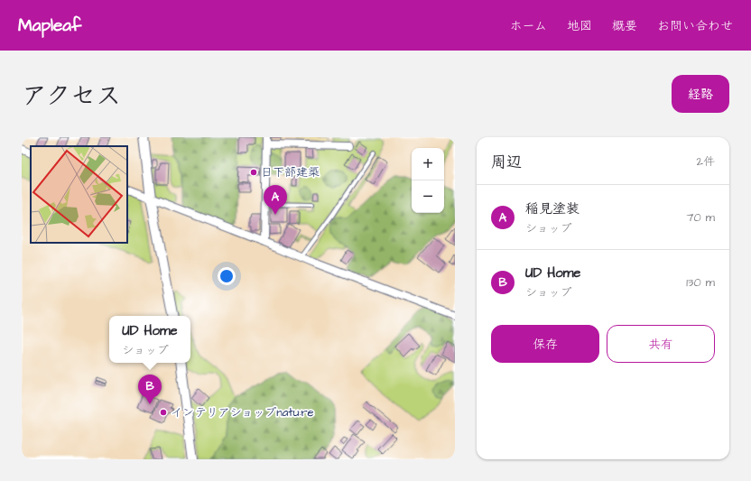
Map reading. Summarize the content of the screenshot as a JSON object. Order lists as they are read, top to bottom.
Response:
{
  "places": ["日下部建築", "インテリアショップnatu:re"],
  "page": {
    "header": "Mapleaf",
    "nav": [
      "ホーム",
      "地図",
      "概要",
      "お問い合わせ"
    ],
    "title": "アクセス",
    "buttons": [
      "経路",
      ["保存", "共有"]
    ],
    "heading": ["周辺", "2件"],
    "map_buttons": ["+", "−"],
    "list": [
      {
        "mark": "A",
        "name": "稲見塗装",
        "note": "ショップ",
        "value": "70 m"
      },
      {
        "mark": "B",
        "name": "UD Home",
        "note": "ショップ",
        "value": "130 m"
      }
    ],
    "pins": ["A", "B"],
    "popup": ["UD Home", "ショップ"]
  }
}
